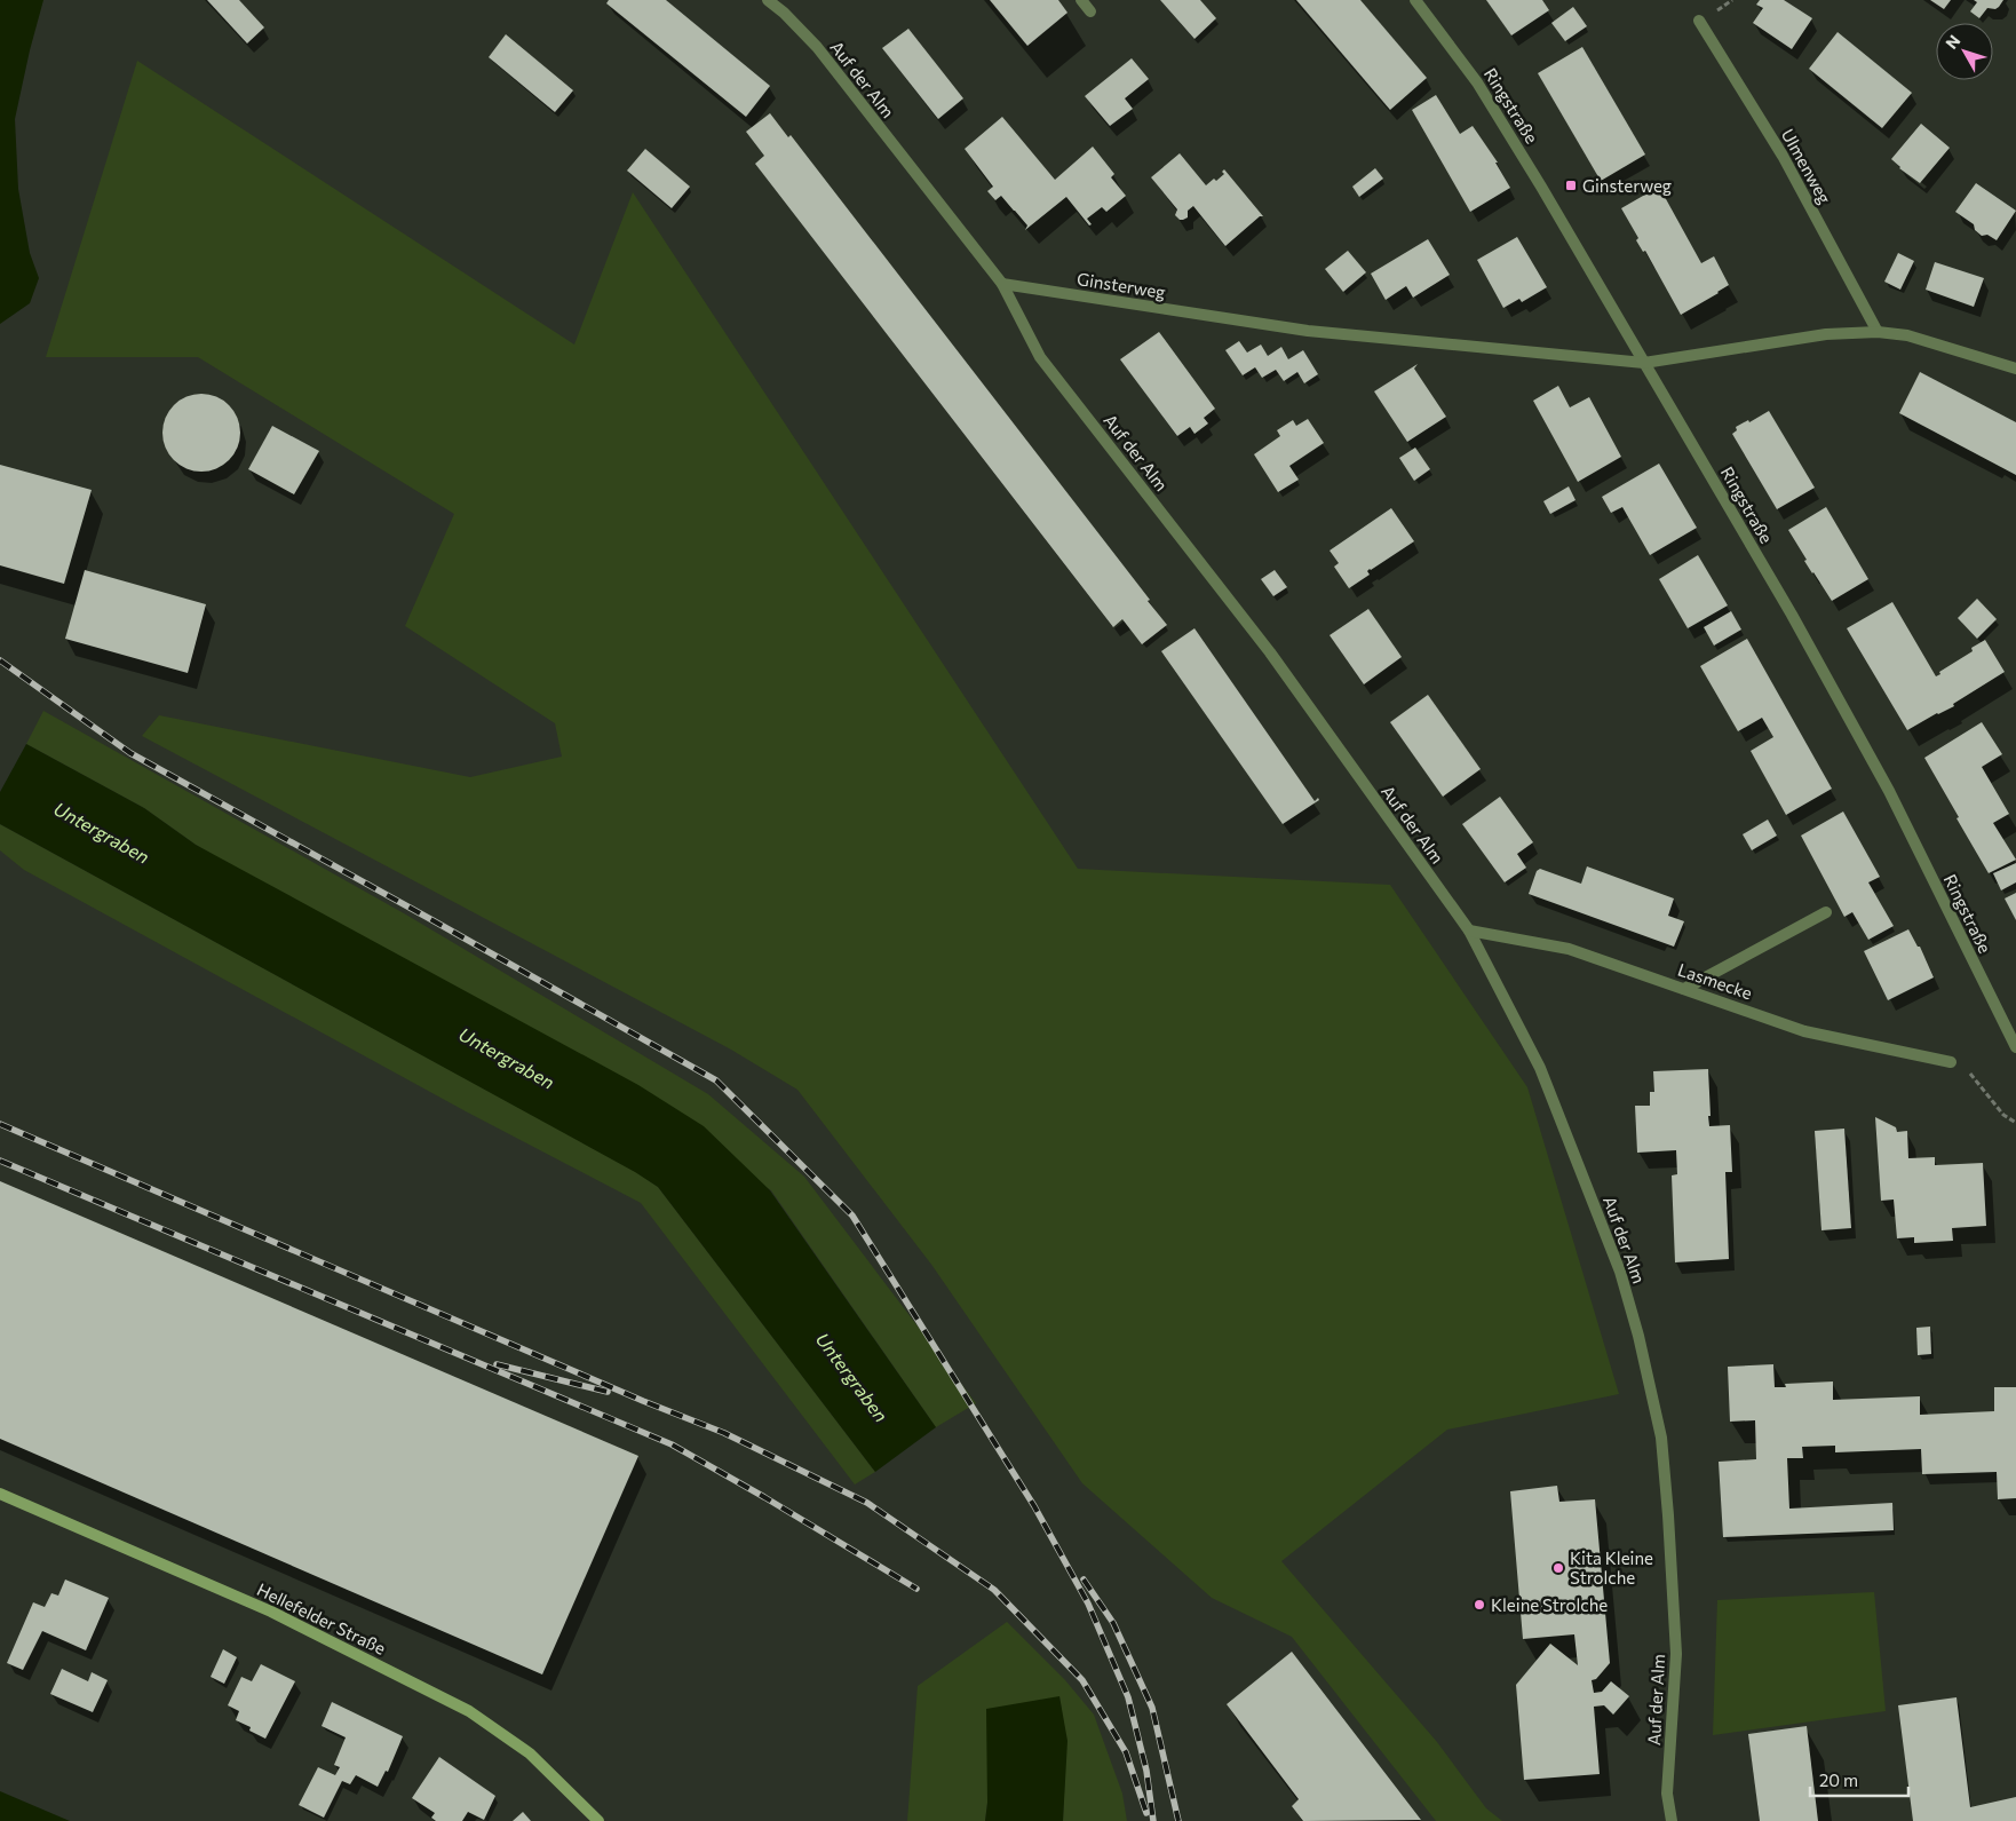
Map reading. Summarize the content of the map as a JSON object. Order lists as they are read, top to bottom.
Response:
{
  "streets": {
    "street": [
      "Auf der Alm",
      "Ringstraße",
      "Ulmenweg",
      "Ginsterweg",
      "Lasmecke",
      "Hellefelder Straße"
    ]
  },
  "crossings": [
    ["Auf der Alm", "Ginsterweg"],
    ["Auf der Alm", "Lasmecke"],
    ["Ringstraße", "Ginsterweg"],
    ["Ulmenweg", "Ginsterweg"]
  ],
  "water": ["Untergraben"],
  "places": {
    "transit": ["Ginsterweg"],
    "other": ["Kita Kleine Strolche", "Kleine Strolche"]
  },
  "scale_bar": "20 m",
  "north": "top left"
}
